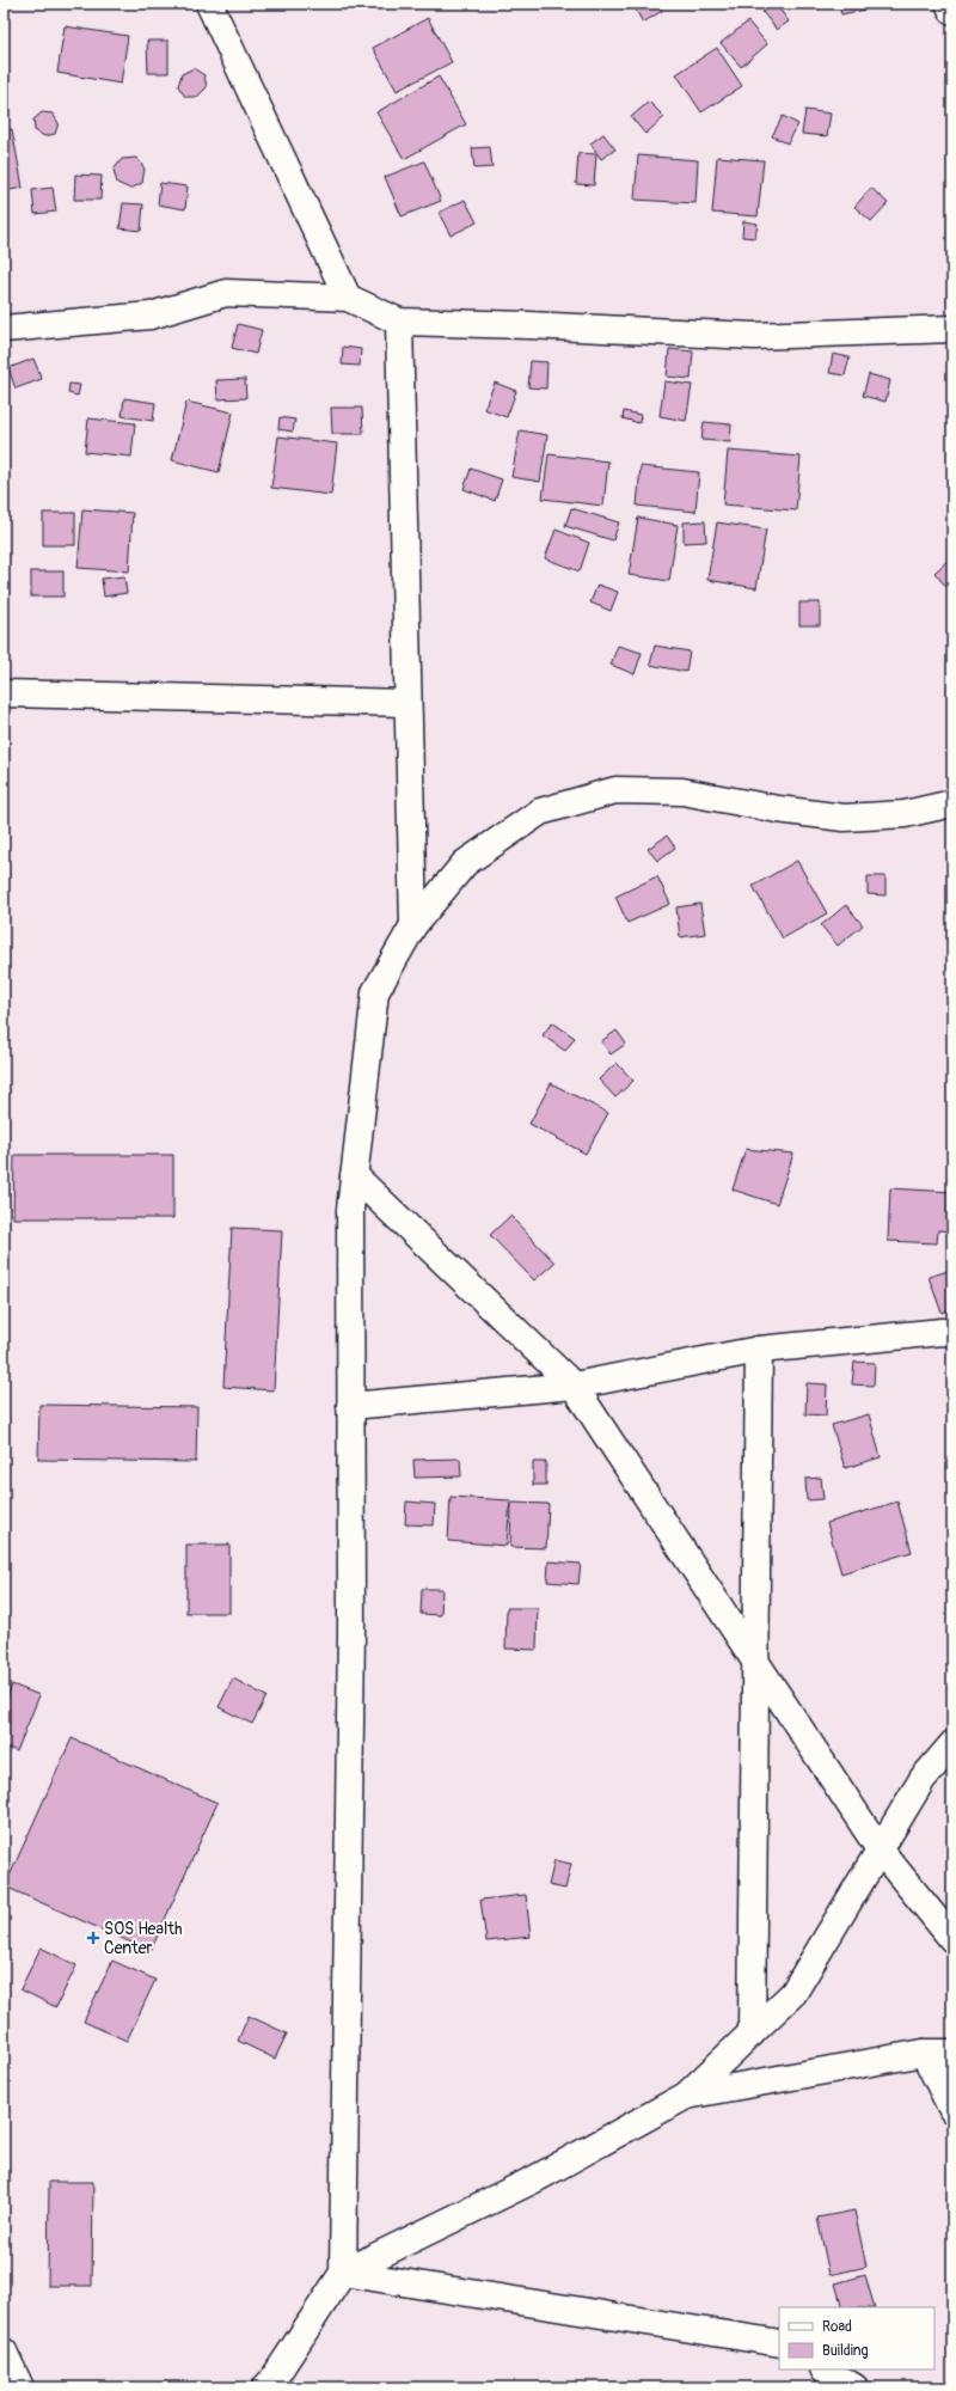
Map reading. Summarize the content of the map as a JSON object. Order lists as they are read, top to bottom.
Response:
{
  "places": {
    "health": ["SOS Health Center"]
  },
  "legend": ["Road", "Building"]
}
